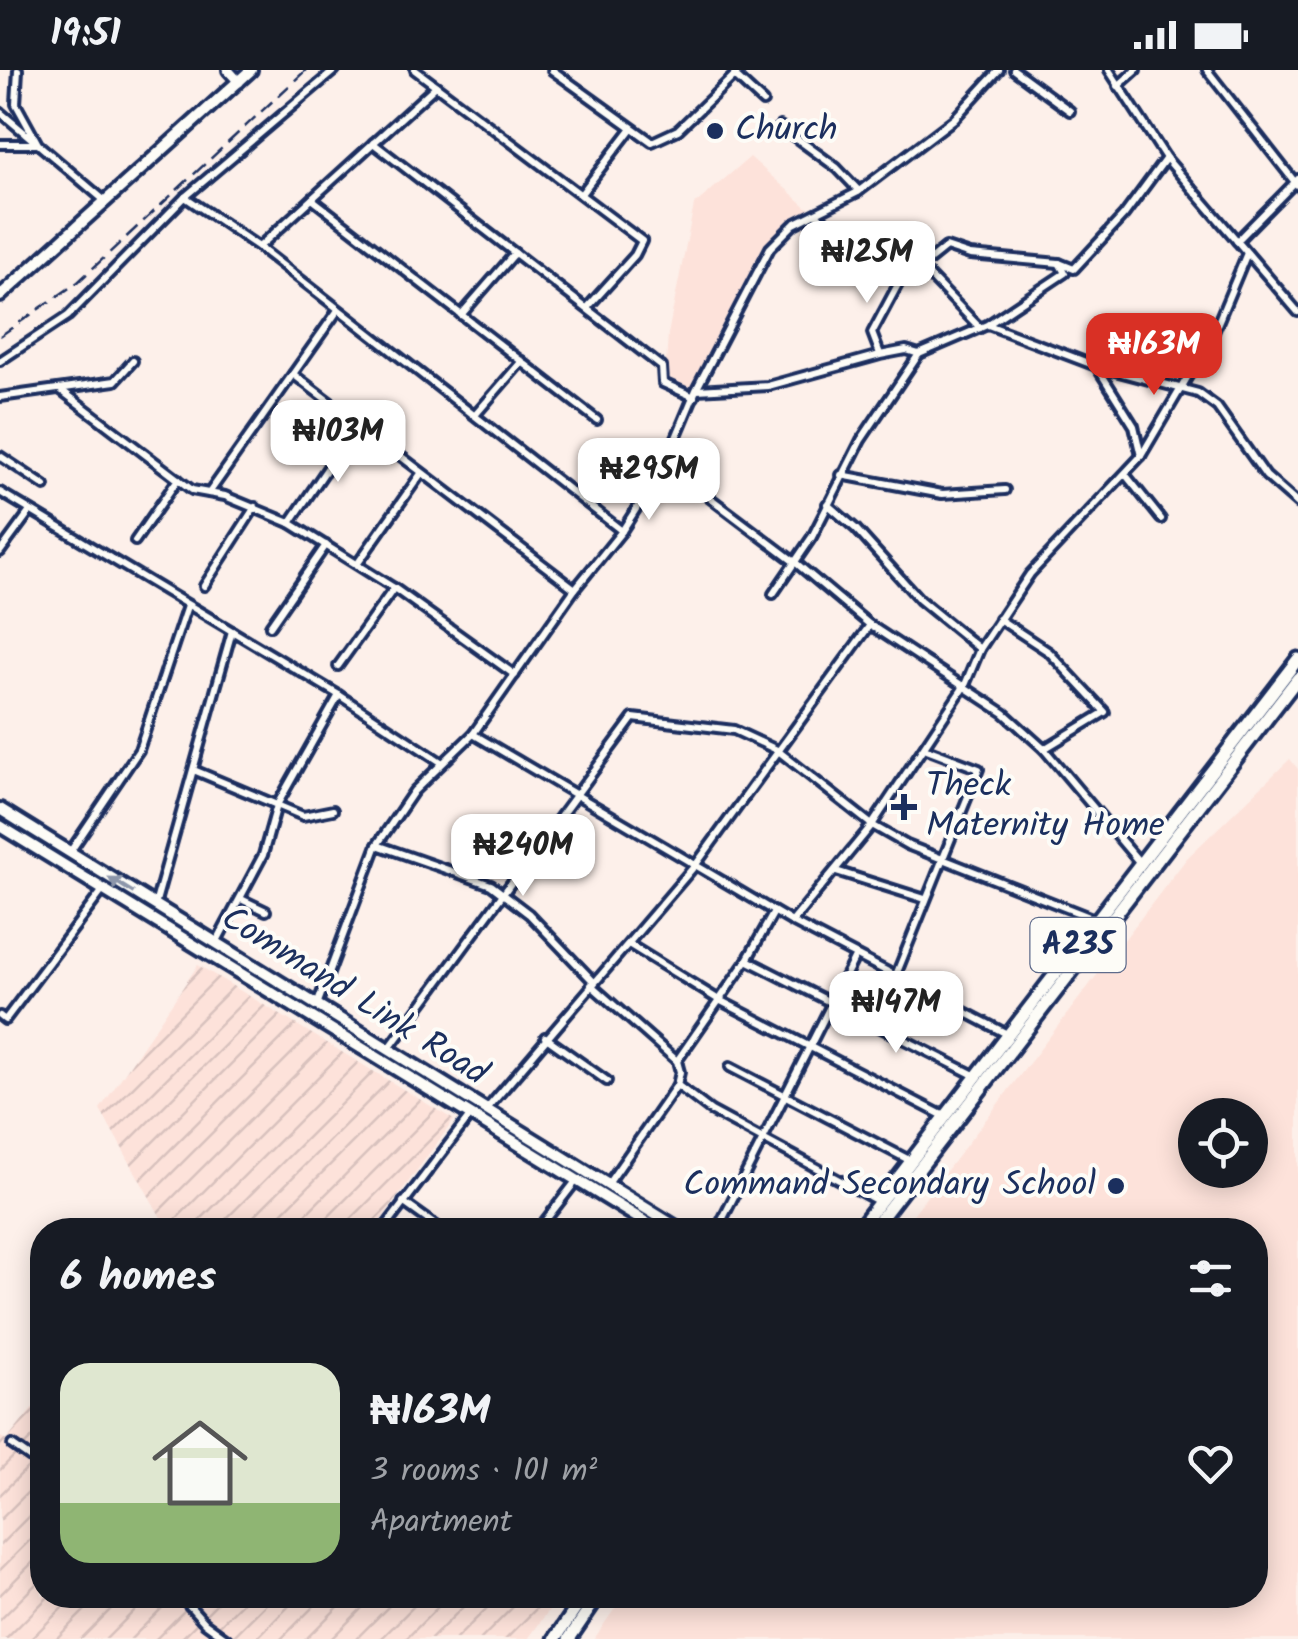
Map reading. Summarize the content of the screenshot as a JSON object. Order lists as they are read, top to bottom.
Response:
{
  "streets": {
    "highway": ["A235"],
    "main road": ["Command Link Road"]
  },
  "places": {
    "other": ["Church", "Command Secondary School"],
    "health": ["Theck Maternity Home"]
  },
  "page": {
    "status": "19:51",
    "price": [
      "₦125M",
      "₦163M",
      "₦103M",
      "₦295M",
      "₦240M",
      "₦147M"
    ],
    "heading": "6 homes",
    "list": [
      {
        "name": "₦163M",
        "note": "3 rooms · 101 m² · Apartment"
      }
    ]
  }
}
